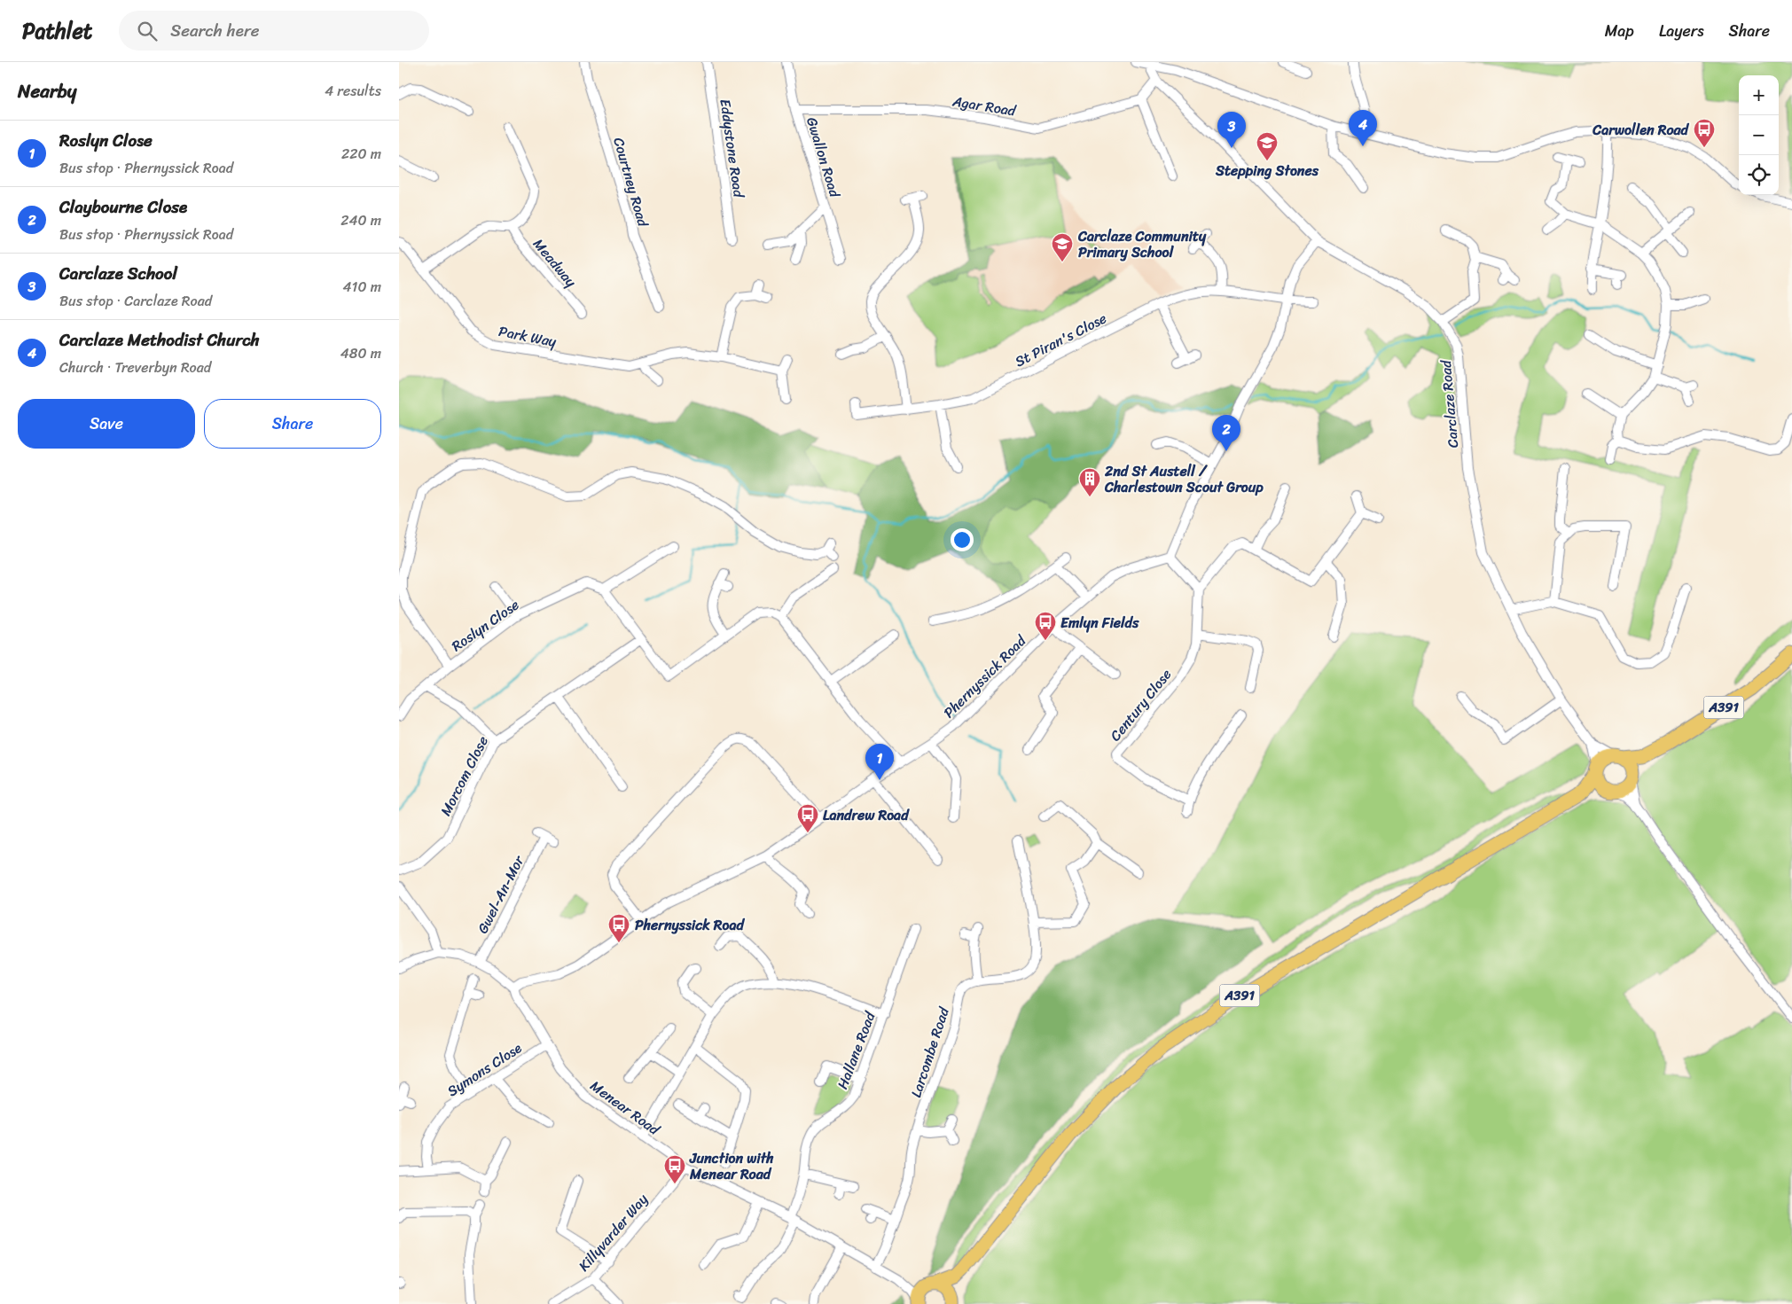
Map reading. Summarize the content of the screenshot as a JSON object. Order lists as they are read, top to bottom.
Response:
{
  "streets": {
    "highway": ["A391"],
    "street": [
      "Agar Road",
      "Eddystone Road",
      "Gwallon Road",
      "Courtney Road",
      "Meadway",
      "Park Way",
      "St Piran's Close",
      "Carclaze Road",
      "Roslyn Close",
      "Phernyssick Road",
      "Century Close",
      "Morcom Close",
      "Gwel-An-Mor",
      "Hallane Road",
      "Larcombe Road",
      "Symons Close",
      "Menear Road",
      "Killyvarder Way"
    ]
  },
  "crossings": [
    ["Agar Road", "Gwallon Road"],
    ["Carclaze Road", "A391"],
    ["Phernyssick Road", "Menear Road"],
    ["A391", "Menear Road"],
    ["Gwel-An-Mor", "Menear Road"],
    ["Hallane Road", "Menear Road"],
    ["Larcombe Road", "Menear Road"],
    ["Symons Close", "Menear Road"],
    ["Menear Road", "Killyvarder Way"]
  ],
  "places": {
    "bus stop": [
      "Carwollen Road",
      "Emlyn Fields",
      "Landrew Road",
      "Phernyssick Road",
      "Junction with Menear Road"
    ],
    "school or university": ["Stepping Stones", "Carclaze Community Primary School"],
    "building": ["2nd St Austell / Charlestown Scout Group"]
  },
  "page": {
    "header": "Pathlet",
    "search": "Search here",
    "nav": ["Map", "Layers", "Share"],
    "heading": ["Nearby", "4 results"],
    "map_buttons": ["+", "−"],
    "pins": [
      "4",
      "3",
      "2",
      "1"
    ],
    "list": [
      {
        "mark": "1",
        "name": "Roslyn Close",
        "note": "Bus stop · Phernyssick Road",
        "value": "220 m"
      },
      {
        "mark": "2",
        "name": "Claybourne Close",
        "note": "Bus stop · Phernyssick Road",
        "value": "240 m"
      },
      {
        "mark": "3",
        "name": "Carclaze School",
        "note": "Bus stop · Carclaze Road",
        "value": "410 m"
      },
      {
        "mark": "4",
        "name": "Carclaze Methodist Church",
        "note": "Church · Treverbyn Road",
        "value": "480 m"
      }
    ],
    "buttons": ["Save", "Share"]
  }
}
